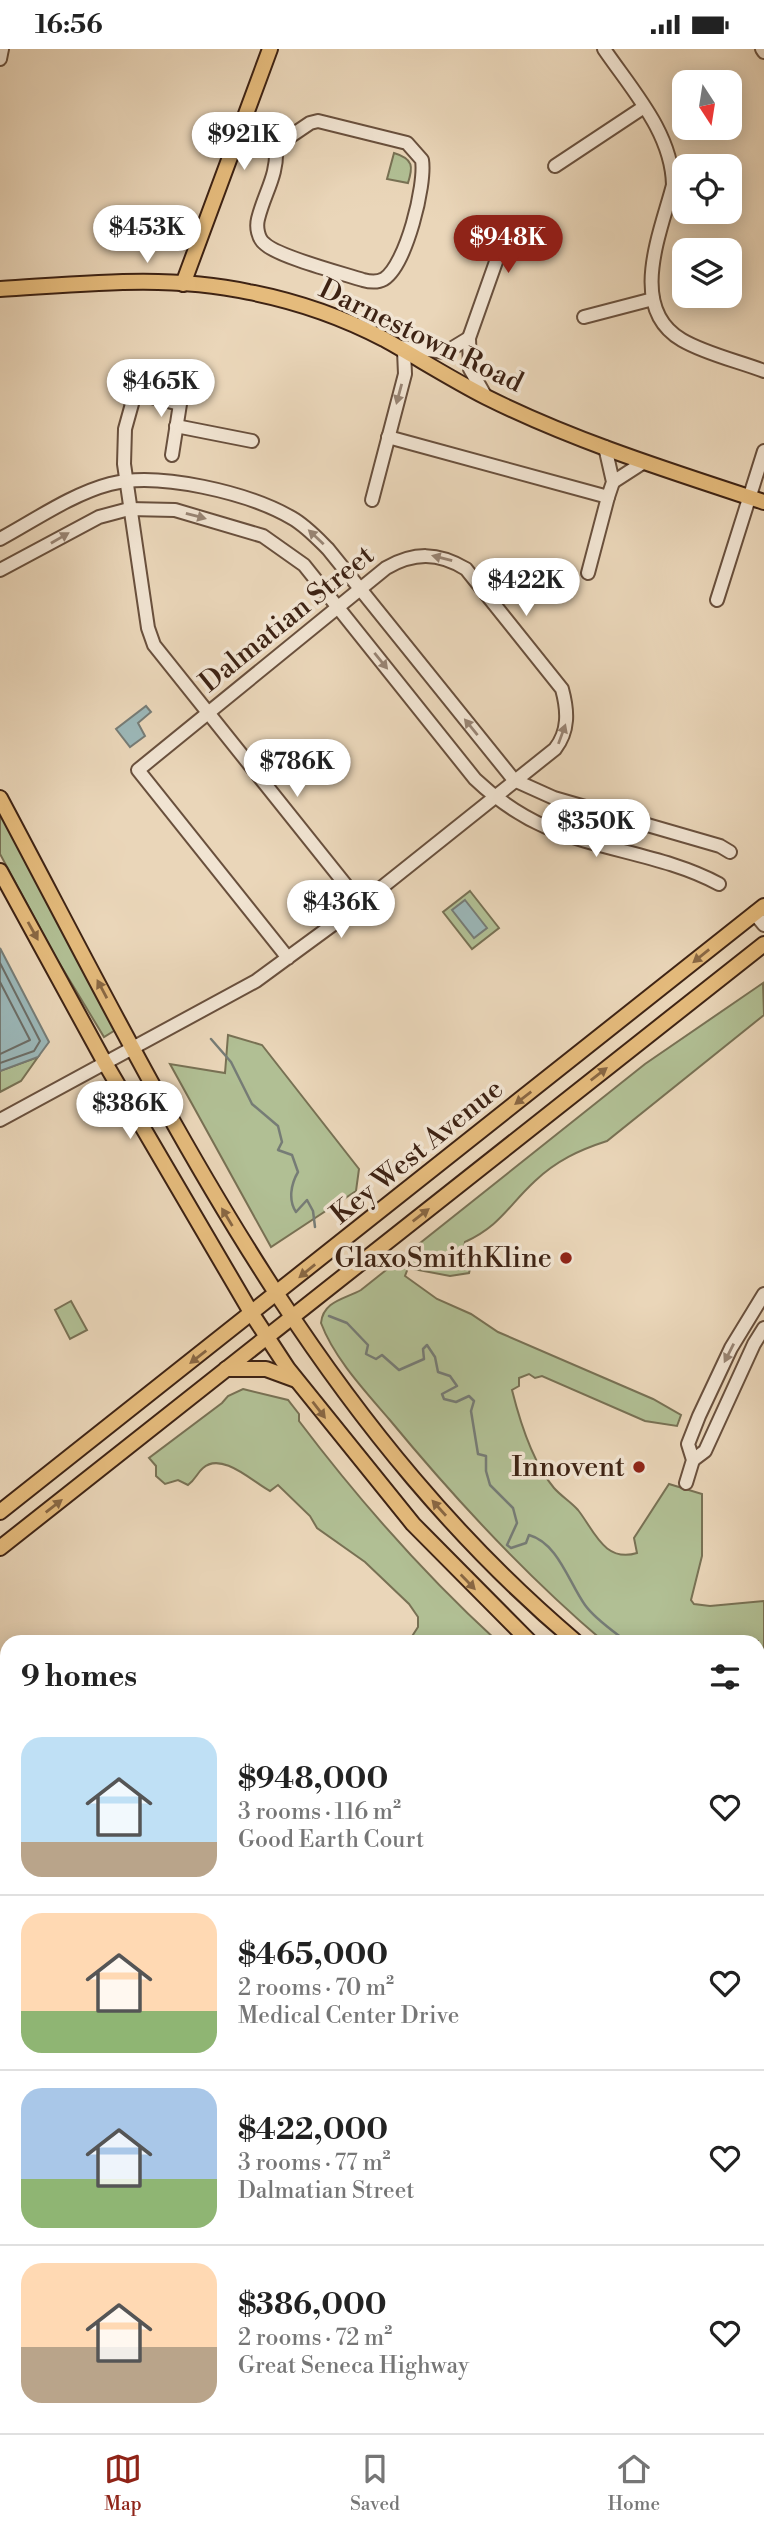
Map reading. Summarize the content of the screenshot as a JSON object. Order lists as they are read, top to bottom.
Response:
{
  "streets": {
    "main road": ["Darnestown Road", "Key West Avenue"],
    "street": ["Dalmatian Street"]
  },
  "places": ["GlaxoSmithKline", "Innovent"],
  "north": "bottom",
  "page": {
    "status": "16:56",
    "price": [
      "$921K",
      "$453K",
      "$948K",
      "$465K",
      "$422K",
      "$786K",
      "$350K",
      "$436K",
      "$386K"
    ],
    "heading": "9 homes",
    "list": [
      {
        "name": "$948,000",
        "note": "3 rooms · 116 m² · Good Earth Court"
      },
      {
        "name": "$465,000",
        "note": "2 rooms · 70 m² · Medical Center Drive"
      },
      {
        "name": "$422,000",
        "note": "3 rooms · 77 m² · Dalmatian Street"
      },
      {
        "name": "$386,000",
        "note": "2 rooms · 72 m² · Great Seneca Highway"
      }
    ],
    "tabs": ["Map", "Saved", "Home"]
  }
}
